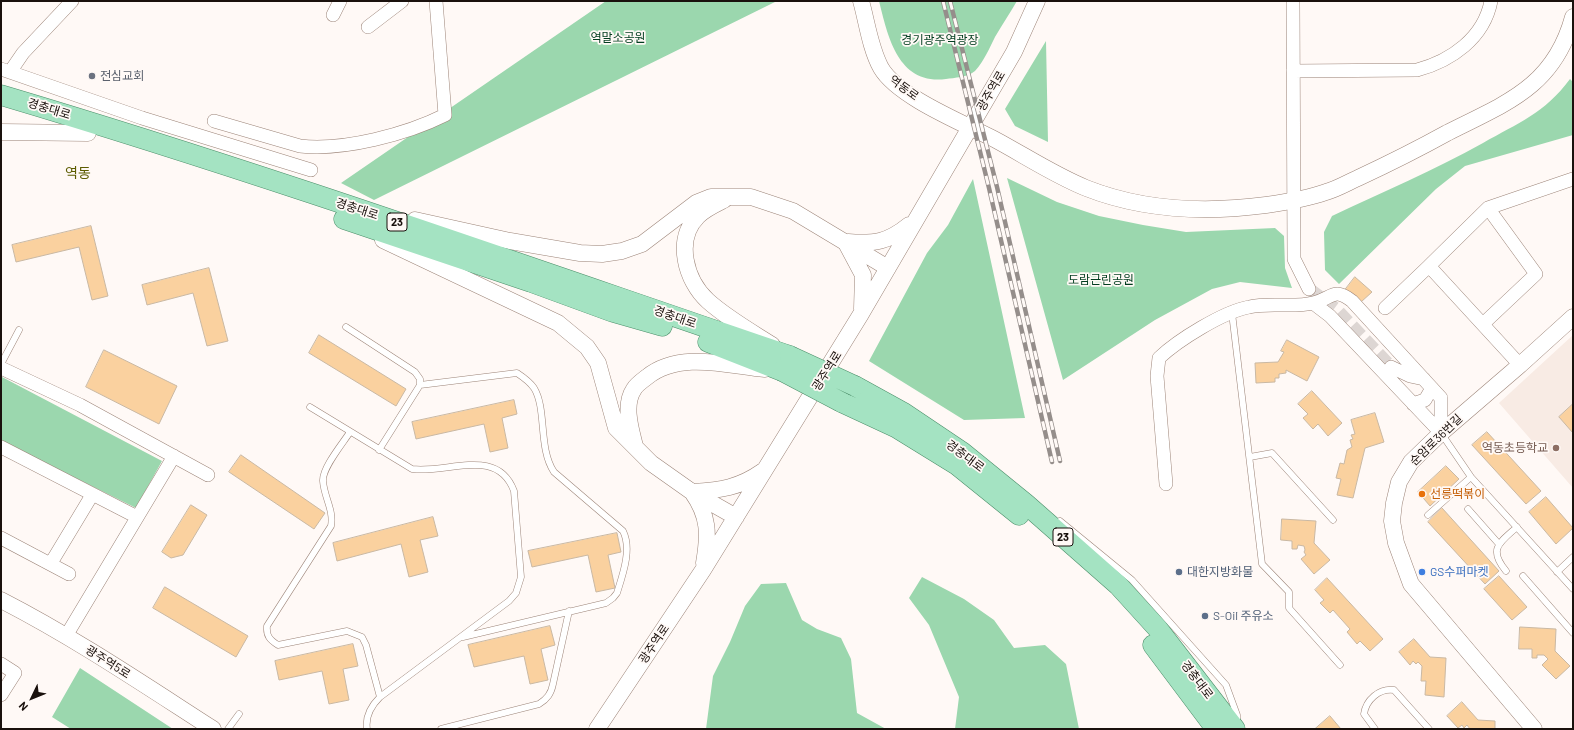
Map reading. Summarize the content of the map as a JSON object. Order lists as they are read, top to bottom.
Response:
{
  "streets": {
    "main road": ["경충대로", "23"],
    "street": [
      "역동로",
      "광주역로",
      "순암로36번길",
      "광주역5로"
    ]
  },
  "crossings": [
    ["역동로", "광주역로"]
  ],
  "districts": ["역동"],
  "parks": ["역말소공원", "경기광주역광장", "도람근린공원"],
  "places": [
    "전심교회",
    "역동초등학교",
    "선릉떡볶이",
    "대한지방화물",
    "GS수퍼마켓",
    "S-Oil 주유소"
  ],
  "north": "bottom left"
}
